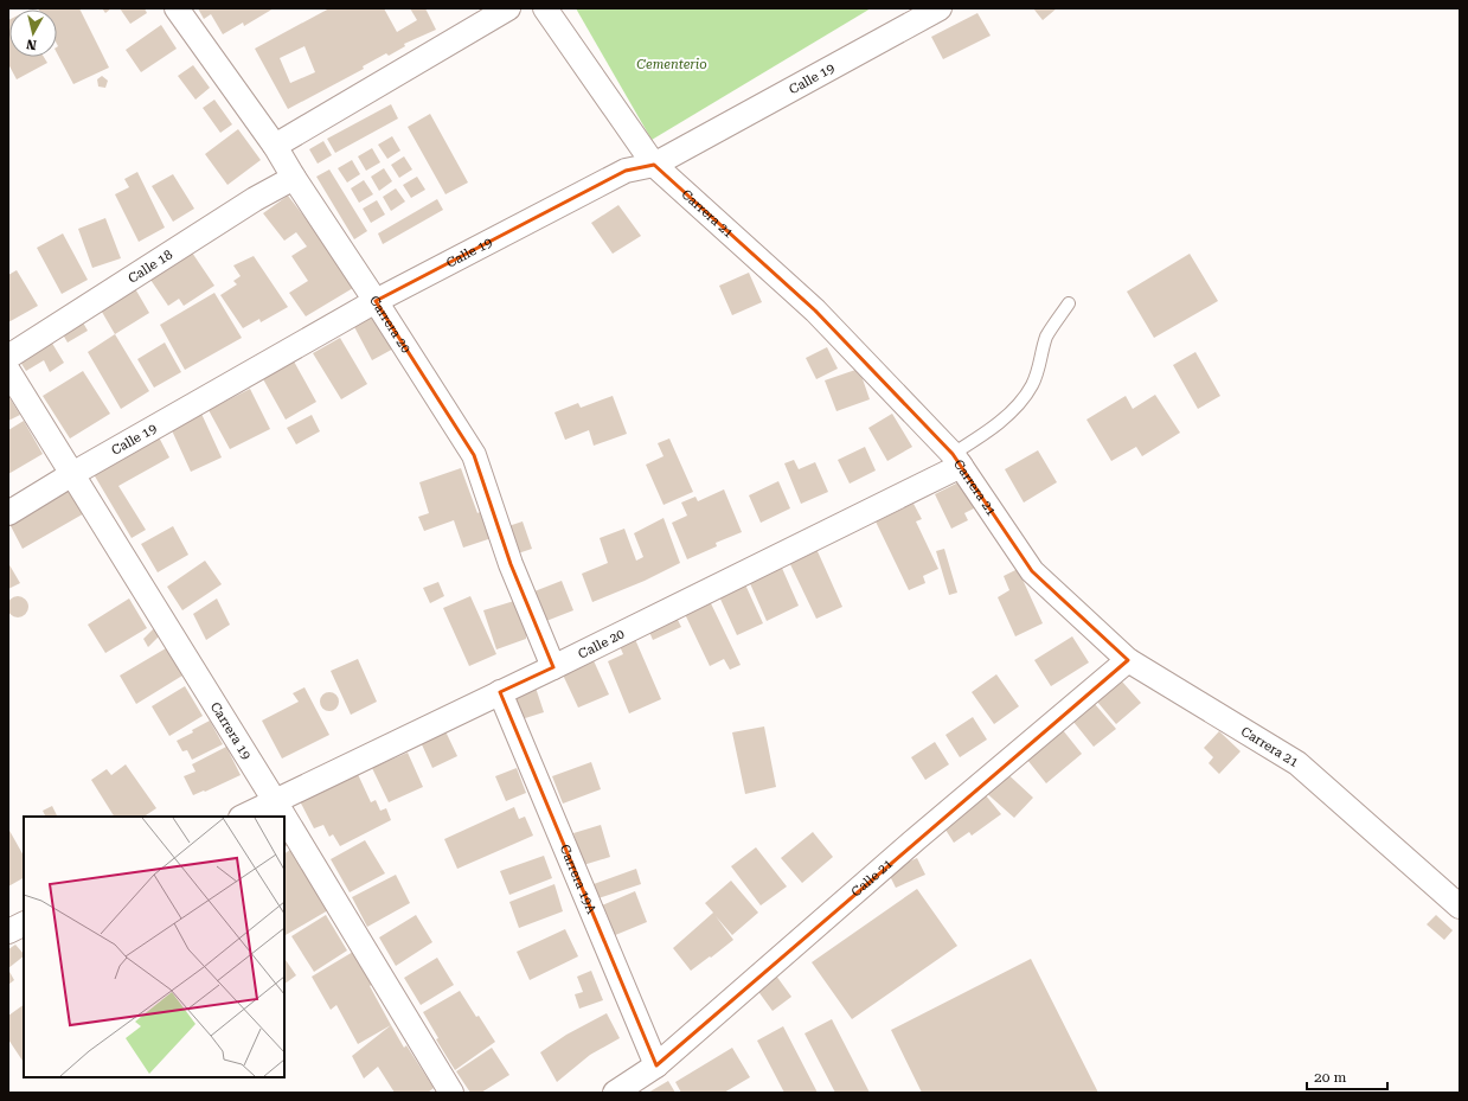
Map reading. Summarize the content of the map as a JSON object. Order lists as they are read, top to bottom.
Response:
{
  "streets": {
    "street": [
      "Calle 19",
      "Carrera 21",
      "Calle 18",
      "Carrera 20",
      "Calle 20",
      "Carrera 19",
      "Calle 21",
      "Carrera 19A"
    ]
  },
  "crossings": [
    ["Calle 19", "Carrera 21"],
    ["Calle 19", "Carrera 20"],
    ["Calle 19", "Carrera 19"],
    ["Carrera 21", "Calle 20"],
    ["Carrera 21", "Calle 21"],
    ["Calle 18", "Carrera 20"],
    ["Carrera 20", "Calle 20"],
    ["Calle 20", "Carrera 19"],
    ["Calle 20", "Carrera 19A"],
    ["Calle 21", "Carrera 19A"]
  ],
  "parks": ["Cementerio"],
  "scale_bar": "20 m",
  "north": "bottom"
}
